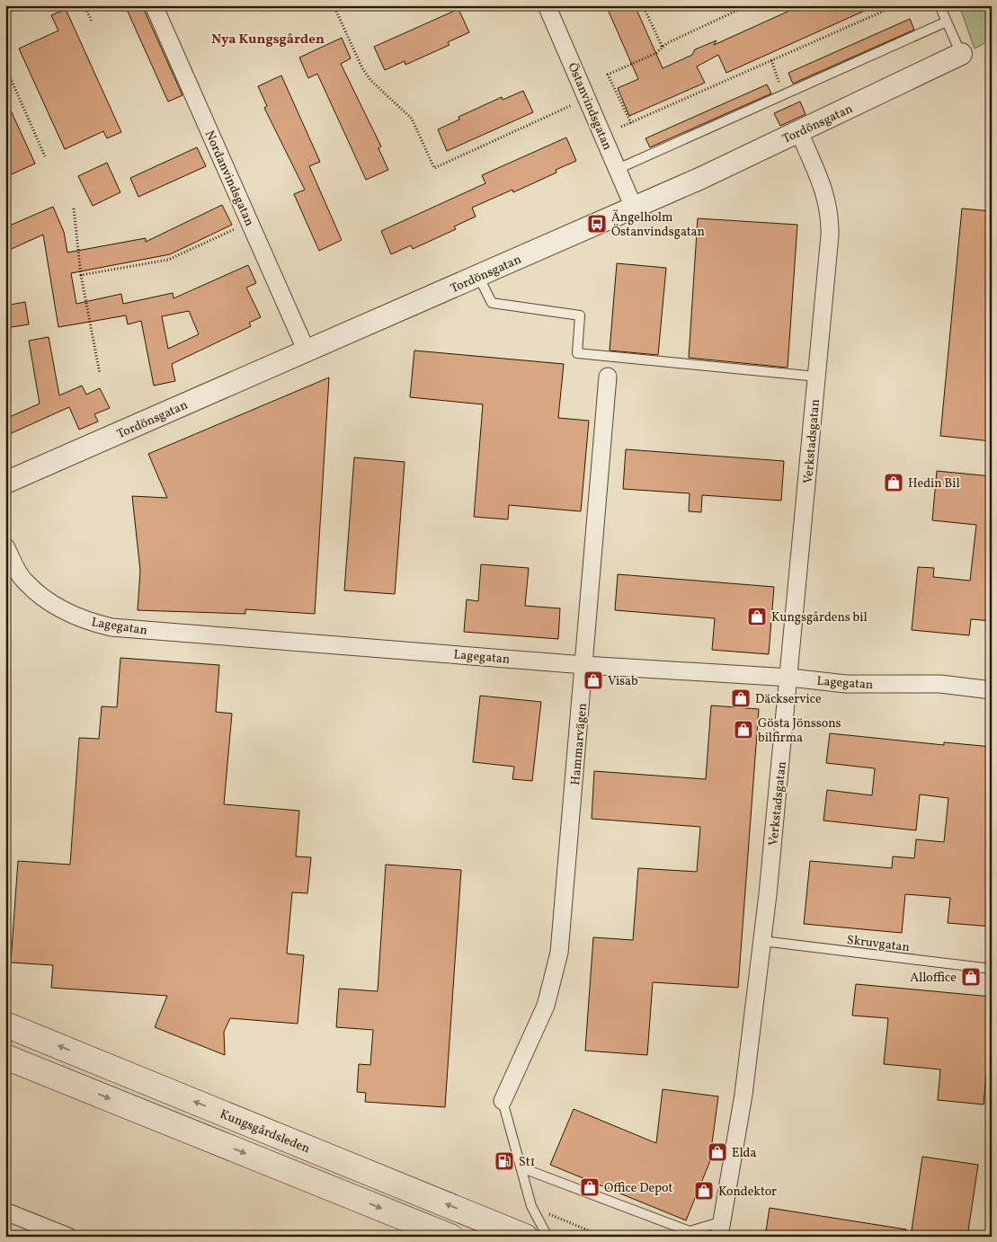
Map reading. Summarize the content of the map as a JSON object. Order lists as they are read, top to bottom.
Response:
{
  "streets": {
    "main road": ["Kungsgårdsleden"],
    "street": [
      "Östanvindsgatan",
      "Tordönsgatan",
      "Nordanvindsgatan",
      "Verkstadsgatan",
      "Lagegatan",
      "Hammarvägen"
    ],
    "lane": ["Skruvgatan"]
  },
  "crossings": [
    ["Östanvindsgatan", "Tordönsgatan"],
    ["Tordönsgatan", "Nordanvindsgatan"],
    ["Tordönsgatan", "Verkstadsgatan"],
    ["Verkstadsgatan", "Lagegatan"],
    ["Verkstadsgatan", "Skruvgatan"],
    ["Lagegatan", "Hammarvägen"]
  ],
  "districts": ["Nya Kungsgården"],
  "places": {
    "bus stop": ["Ängelholm Östanvindsgatan"],
    "shop": [
      "Hedin Bil",
      "Kungsgårdens bil",
      "Visab",
      "Däckservice",
      "Gösta Jönssons bilfirma",
      "Alloffice",
      "Elda",
      "Office Depot",
      "Kondektor"
    ],
    "fuel station": ["St1"]
  }
}
